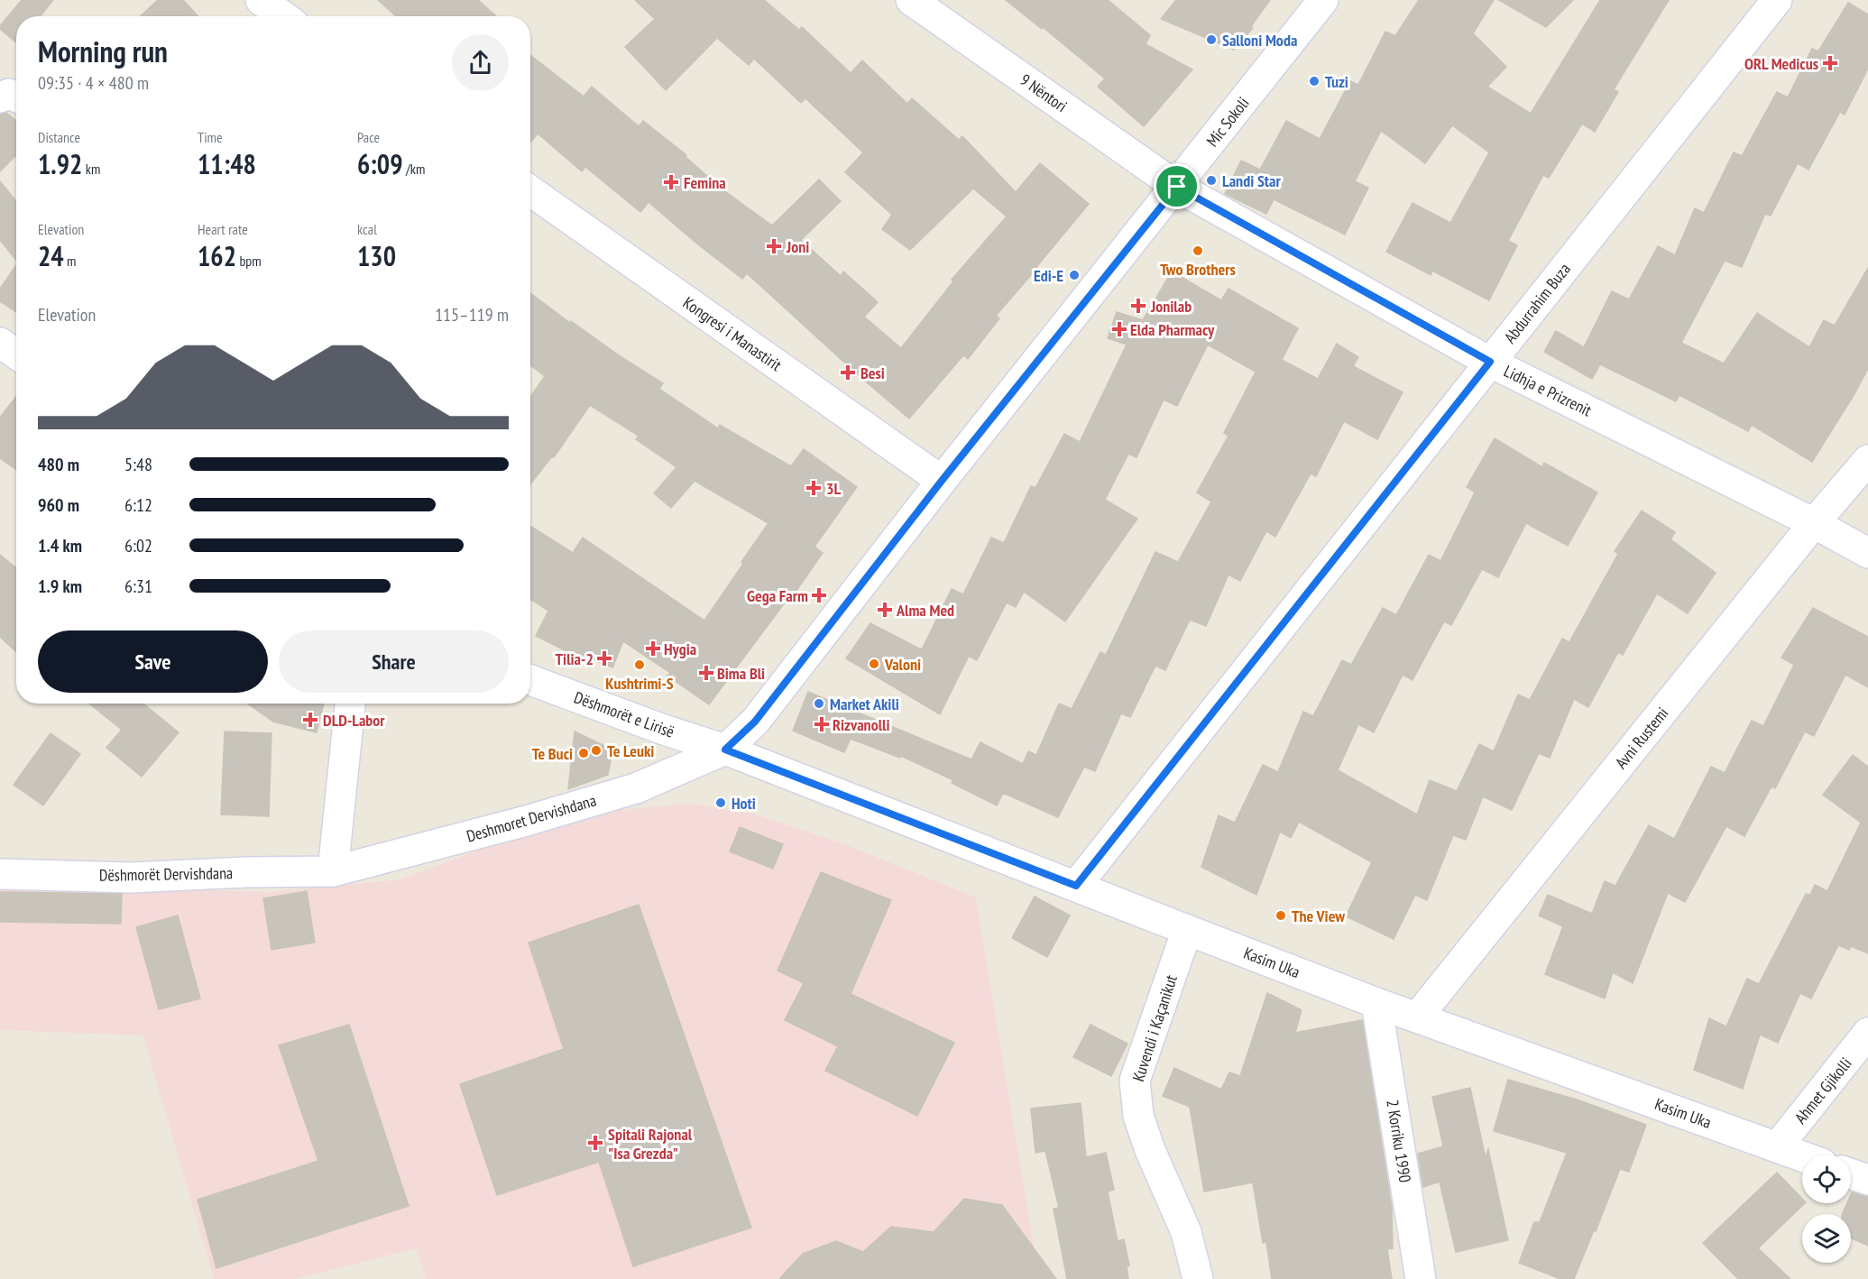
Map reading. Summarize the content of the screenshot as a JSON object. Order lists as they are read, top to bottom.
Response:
{
  "streets": {
    "street": [
      "9 Nëntori",
      "Mic Sokoli",
      "Abdurrahim Buza",
      "Kongresi i Manastirit",
      "Lidhja e Prizrenit",
      "Dëshmorët e Lirisë",
      "Avni Rustemi",
      "Deshmoret Dervishdana",
      "Dëshmorët Dervishdana",
      "Kasim Uka",
      "Kuvendi i Kaçanikut",
      "Ahmet Gjikolli",
      "2 Korriku 1990"
    ]
  },
  "crossings": [
    ["9 Nëntori", "Mic Sokoli"],
    ["9 Nëntori", "Lidhja e Prizrenit"],
    ["Mic Sokoli", "Kongresi i Manastirit"],
    ["Mic Sokoli", "Lidhja e Prizrenit"],
    ["Mic Sokoli", "Dëshmorët e Lirisë"],
    ["Mic Sokoli", "Deshmoret Dervishdana"],
    ["Mic Sokoli", "Kasim Uka"],
    ["Abdurrahim Buza", "Lidhja e Prizrenit"],
    ["Abdurrahim Buza", "Kasim Uka"],
    ["Lidhja e Prizrenit", "Avni Rustemi"],
    ["Dëshmorët e Lirisë", "Deshmoret Dervishdana"],
    ["Dëshmorët e Lirisë", "Kasim Uka"],
    ["Avni Rustemi", "Kasim Uka"],
    ["Deshmoret Dervishdana", "Dëshmorët Dervishdana"],
    ["Deshmoret Dervishdana", "Kasim Uka"],
    ["Kasim Uka", "Kuvendi i Kaçanikut"],
    ["Kasim Uka", "Ahmet Gjikolli"],
    ["Kasim Uka", "2 Korriku 1990"]
  ],
  "places": {
    "other": [
      "Salloni Moda",
      "Tuzi",
      "Landi Star",
      "Two Brothers",
      "Edi-E",
      "Valoni",
      "Kushtrimi-S",
      "Market Akili",
      "Te Leuki",
      "Te Buci",
      "Hoti",
      "The View"
    ],
    "health": [
      "ORL Medicus",
      "Femina",
      "Joni",
      "Jonilab",
      "Elda Pharmacy",
      "Besi",
      "3L",
      "Gega Farm",
      "Alma Med",
      "Hygia",
      "Tilia-2",
      "Bima Bli",
      "DLD-Labor",
      "Rizvanolli",
      "Spitali Rajonal \"Isa Grezda\""
    ]
  },
  "page": {
    "heading": ["Morning run", "09:35 · 4 × 480 m"],
    "stats": [
      ["Distance", "1.92 km"],
      ["Time", "11:48"],
      ["Pace", "6:09 /km"],
      ["Elevation", "24 m"],
      ["Heart rate", "162 bpm"],
      ["kcal", "130"]
    ],
    "chart": ["Elevation", "115–119 m"],
    "list": [
      {
        "name": "480 m",
        "note": "5:48"
      },
      {
        "name": "960 m",
        "note": "6:12"
      },
      {
        "name": "1.4 km",
        "note": "6:02"
      },
      {
        "name": "1.9 km",
        "note": "6:31"
      }
    ],
    "buttons": ["Save", "Share"]
  }
}
